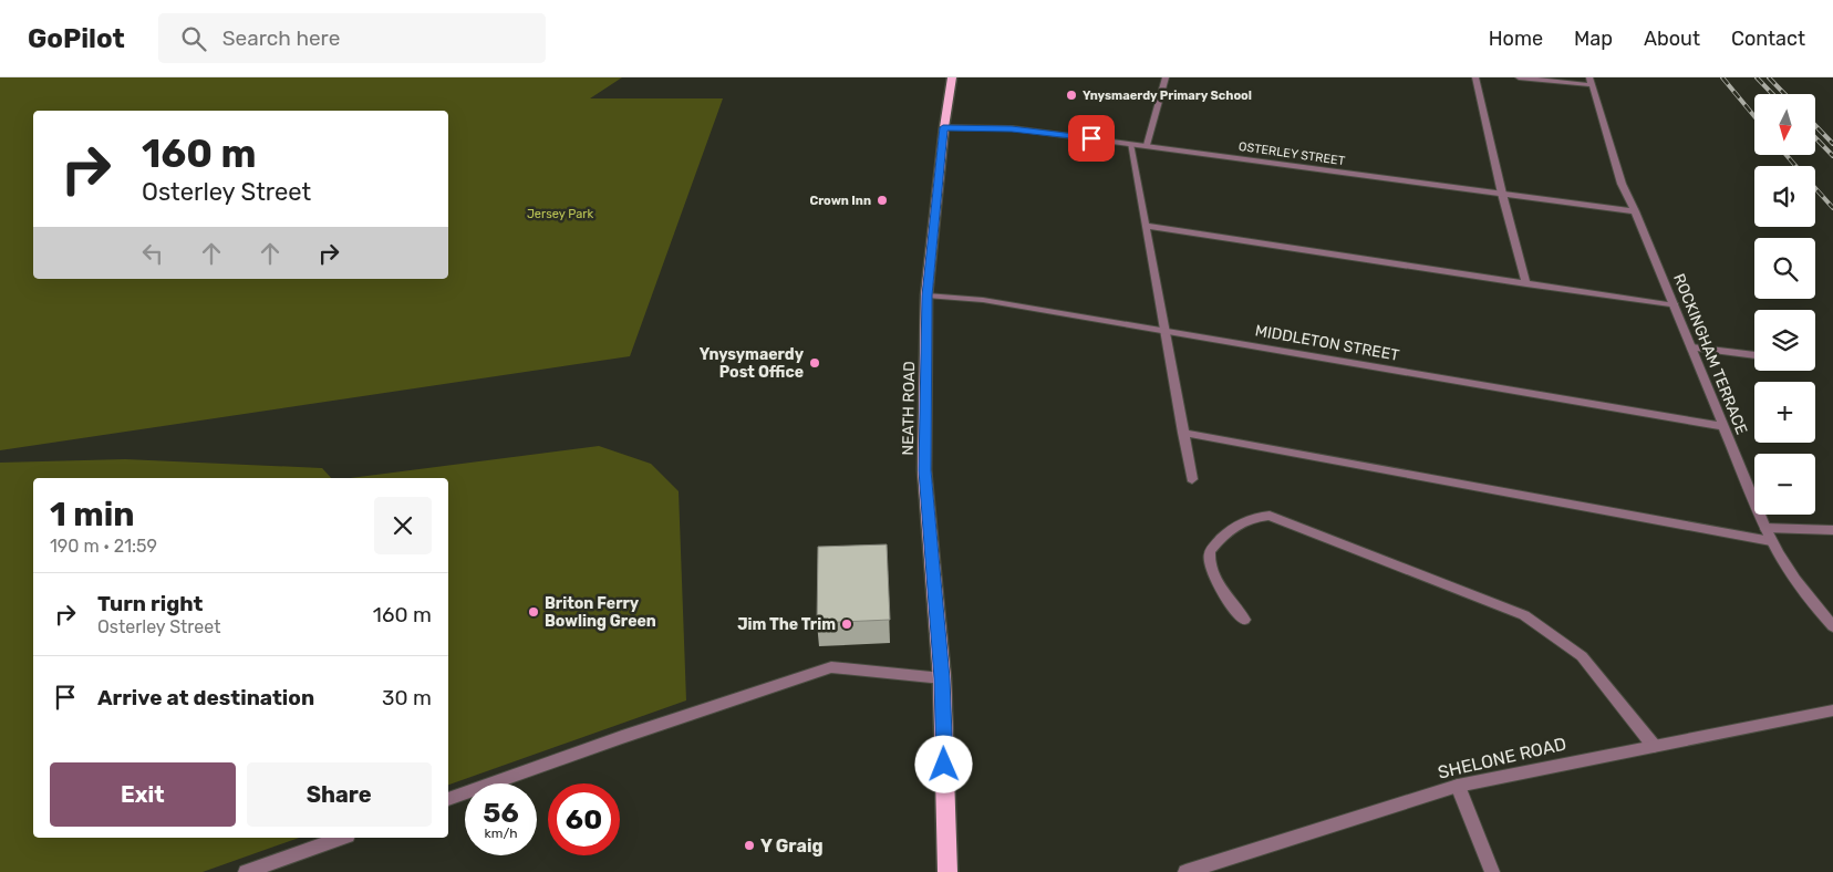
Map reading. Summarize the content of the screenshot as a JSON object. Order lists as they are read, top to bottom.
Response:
{
  "streets": {
    "main road": ["NEATH ROAD"],
    "street": [
      "OSTERLEY STREET",
      "MIDDLETON STREET",
      "ROCKINGHAM TERRACE",
      "SHELONE ROAD"
    ]
  },
  "crossings": [
    ["OSTERLEY STREET", "ROCKINGHAM TERRACE"],
    ["OSTERLEY STREET", "NEATH ROAD"],
    ["MIDDLETON STREET", "ROCKINGHAM TERRACE"],
    ["MIDDLETON STREET", "NEATH ROAD"]
  ],
  "parks": ["Jersey Park"],
  "places": [
    "Ynysmaerdy Primary School",
    "Crown Inn",
    "Ynysymaerdy Post Office",
    "Briton Ferry Bowling Green",
    "Jim The Trim",
    "Y Graig"
  ],
  "north": "bottom",
  "page": {
    "header": "GoPilot",
    "search": "Search here",
    "nav": [
      "Home",
      "Map",
      "About",
      "Contact"
    ],
    "map_buttons": ["+", "−"],
    "turn": ["160 m", "Osterley Street"],
    "heading": ["1 min", "190 m · 21:59"],
    "list": [
      {
        "name": "Turn right",
        "note": "Osterley Street",
        "value": "160 m"
      },
      {
        "name": "Arrive at destination",
        "value": "30 m"
      }
    ],
    "buttons": ["Exit", "Share"],
    "speed": "56 km/h",
    "limit": "60"
  }
}
